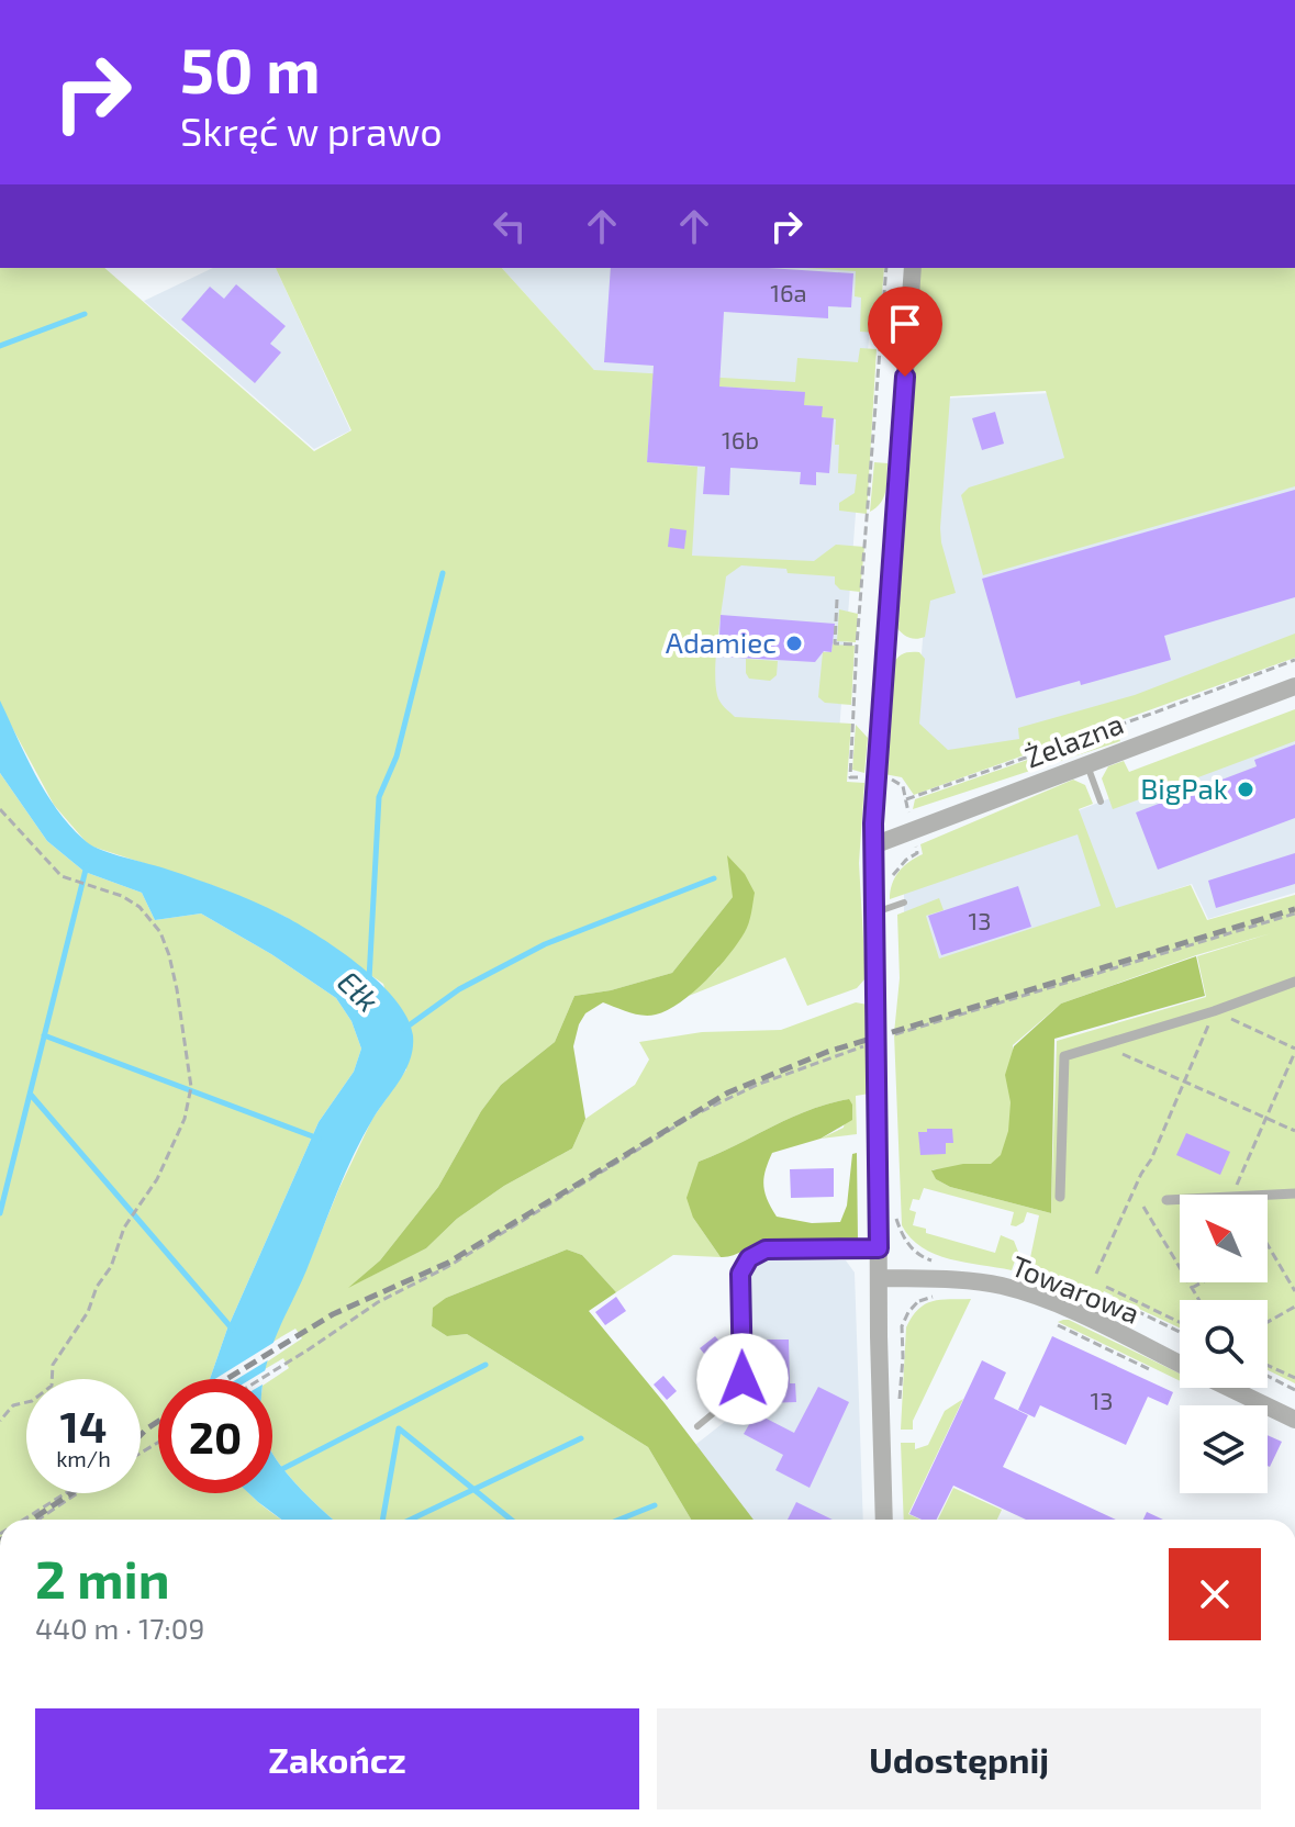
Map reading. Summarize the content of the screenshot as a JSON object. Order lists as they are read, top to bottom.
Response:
{
  "streets": {
    "street": ["Żelazna", "Towarowa"]
  },
  "water": ["Ełk"],
  "places": ["Adamiec", "BigPak"],
  "house_numbers": [
    "16a",
    "16b",
    "13",
    "13"
  ],
  "north": "top left",
  "page": {
    "turn": ["50 m", "Skręć w prawo"],
    "speed": "14 km/h",
    "limit": "20",
    "heading": ["2 min", "440 m · 17:09"],
    "buttons": ["Zakończ", "Udostępnij"]
  }
}
